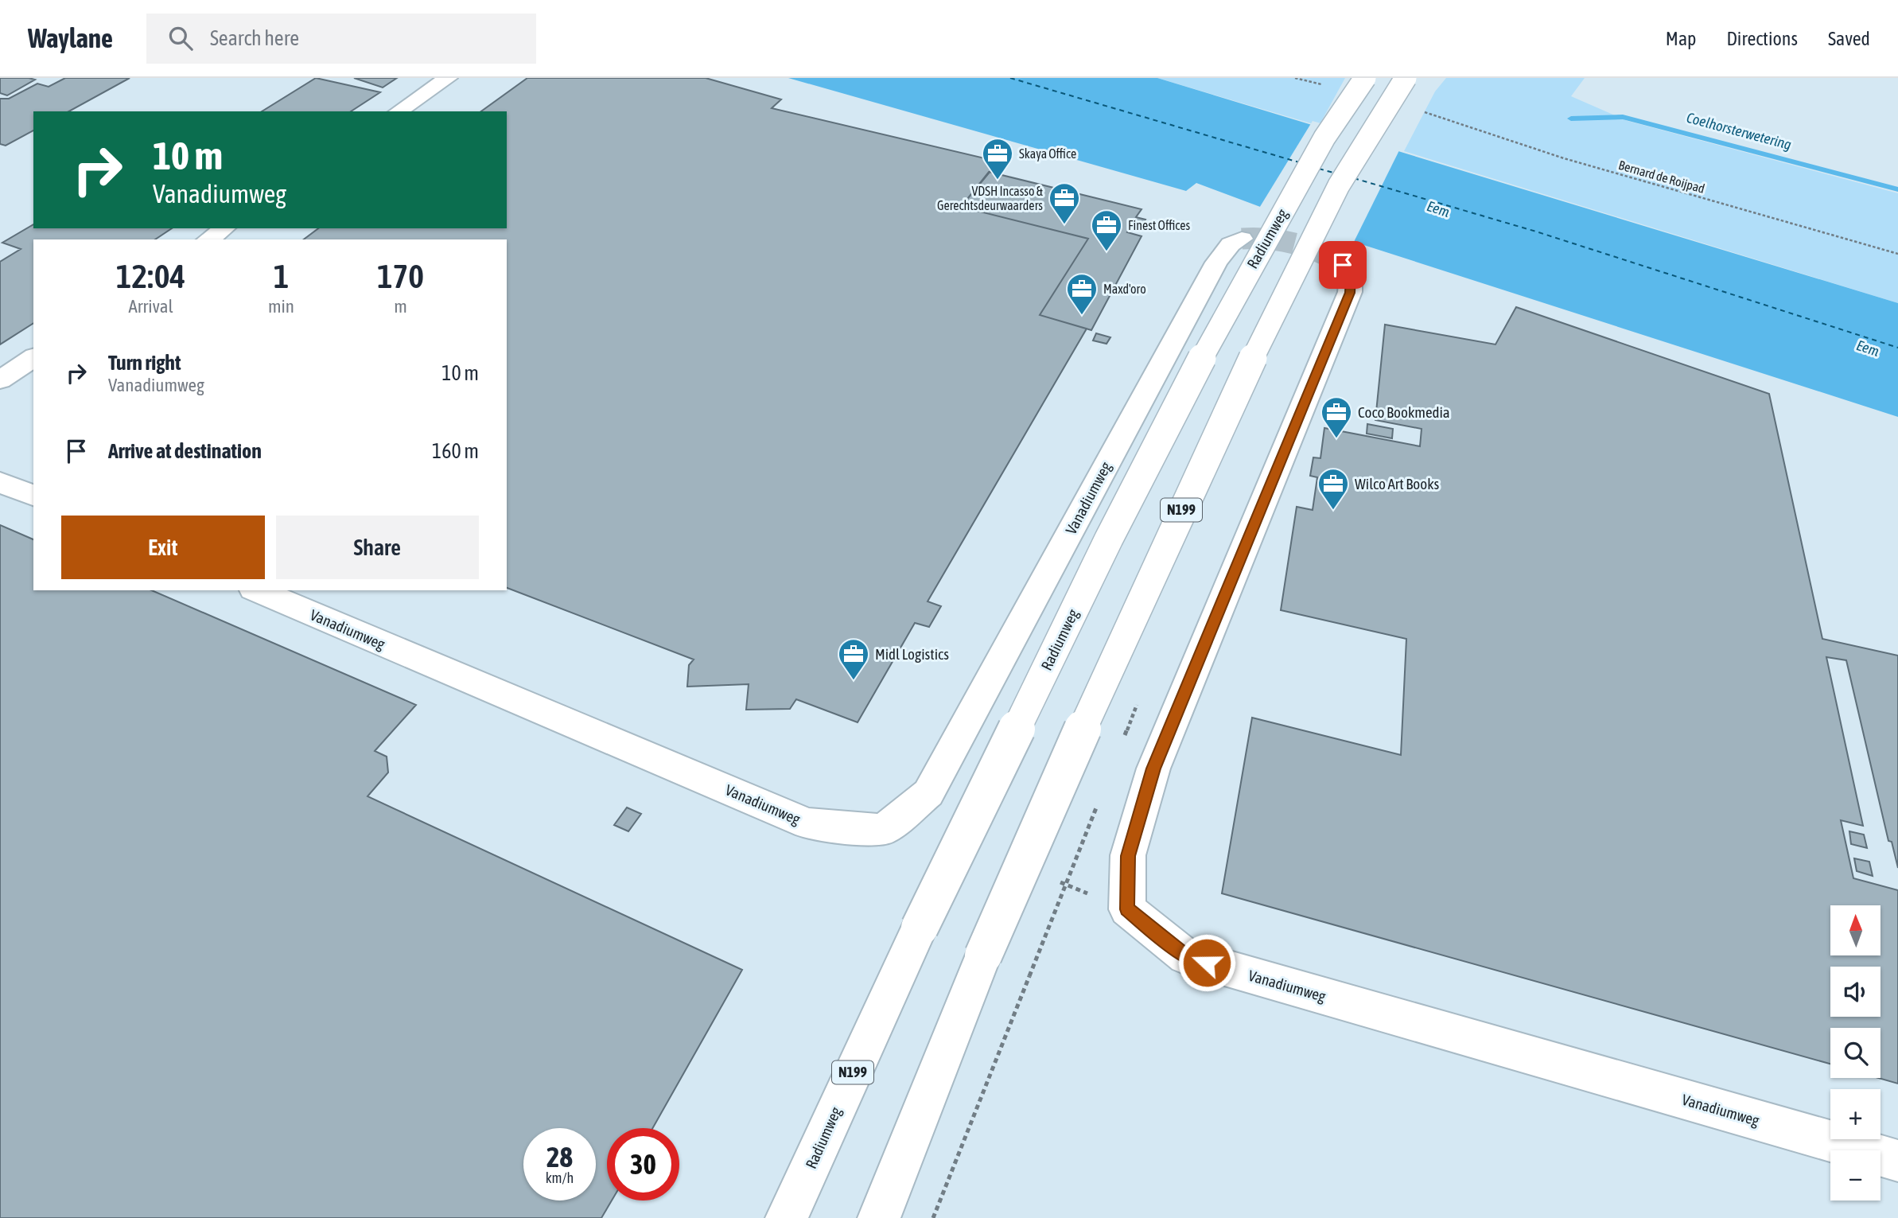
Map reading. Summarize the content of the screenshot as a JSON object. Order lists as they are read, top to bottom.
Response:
{
  "streets": {
    "main road": ["Radiumweg", "Vanadiumweg", "N199"],
    "path": ["Bernard de Roijpad"]
  },
  "water": ["Coelhorsterwetering", "Eem"],
  "places": {
    "office": [
      "Skaya Office",
      "VDSH Incasso & Gerechtsdeurwaarders",
      "Finest Offices",
      "Maxd'oro",
      "Coco Bookmedia",
      "Wilco Art Books",
      "Midl Logistics"
    ]
  },
  "north": "top",
  "page": {
    "header": "Waylane",
    "search": "Search here",
    "nav": ["Map", "Directions", "Saved"],
    "turn": ["10 m", "Vanadiumweg"],
    "eta": [
      "12:04",
      "Arrival",
      "1",
      "min",
      "170",
      "m"
    ],
    "list": [
      {
        "name": "Turn right",
        "note": "Vanadiumweg",
        "value": "10 m"
      },
      {
        "name": "Arrive at destination",
        "value": "160 m"
      }
    ],
    "buttons": ["Exit", "Share"],
    "map_buttons": ["+", "−"],
    "speed": "28 km/h",
    "limit": "30"
  }
}
